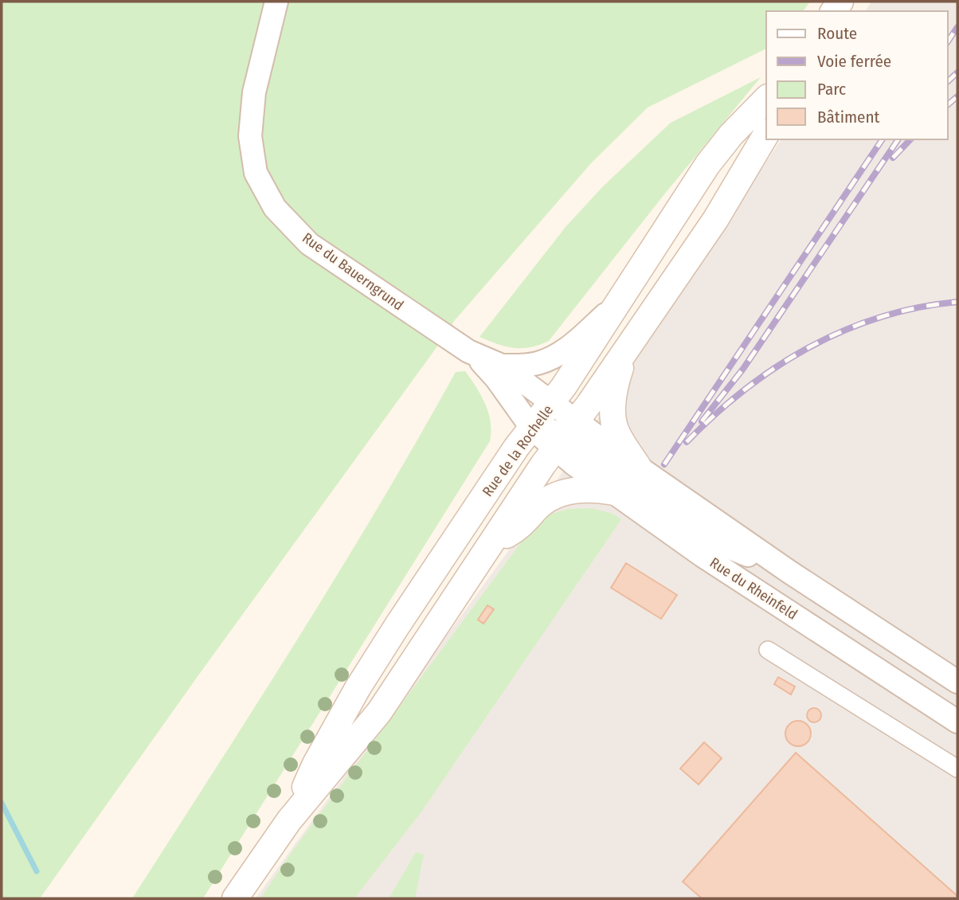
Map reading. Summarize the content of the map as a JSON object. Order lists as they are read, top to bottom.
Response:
{
  "streets": {
    "main road": ["Rue de la Rochelle"],
    "street": ["Rue du Bauerngrund", "Rue du Rheinfeld"]
  },
  "crossings": [
    ["Rue du Bauerngrund", "Rue de la Rochelle"],
    ["Rue du Bauerngrund", "Rue du Rheinfeld"],
    ["Rue de la Rochelle", "Rue du Rheinfeld"]
  ],
  "legend": [
    "Route",
    "Voie ferrée",
    "Parc",
    "Bâtiment"
  ]
}
